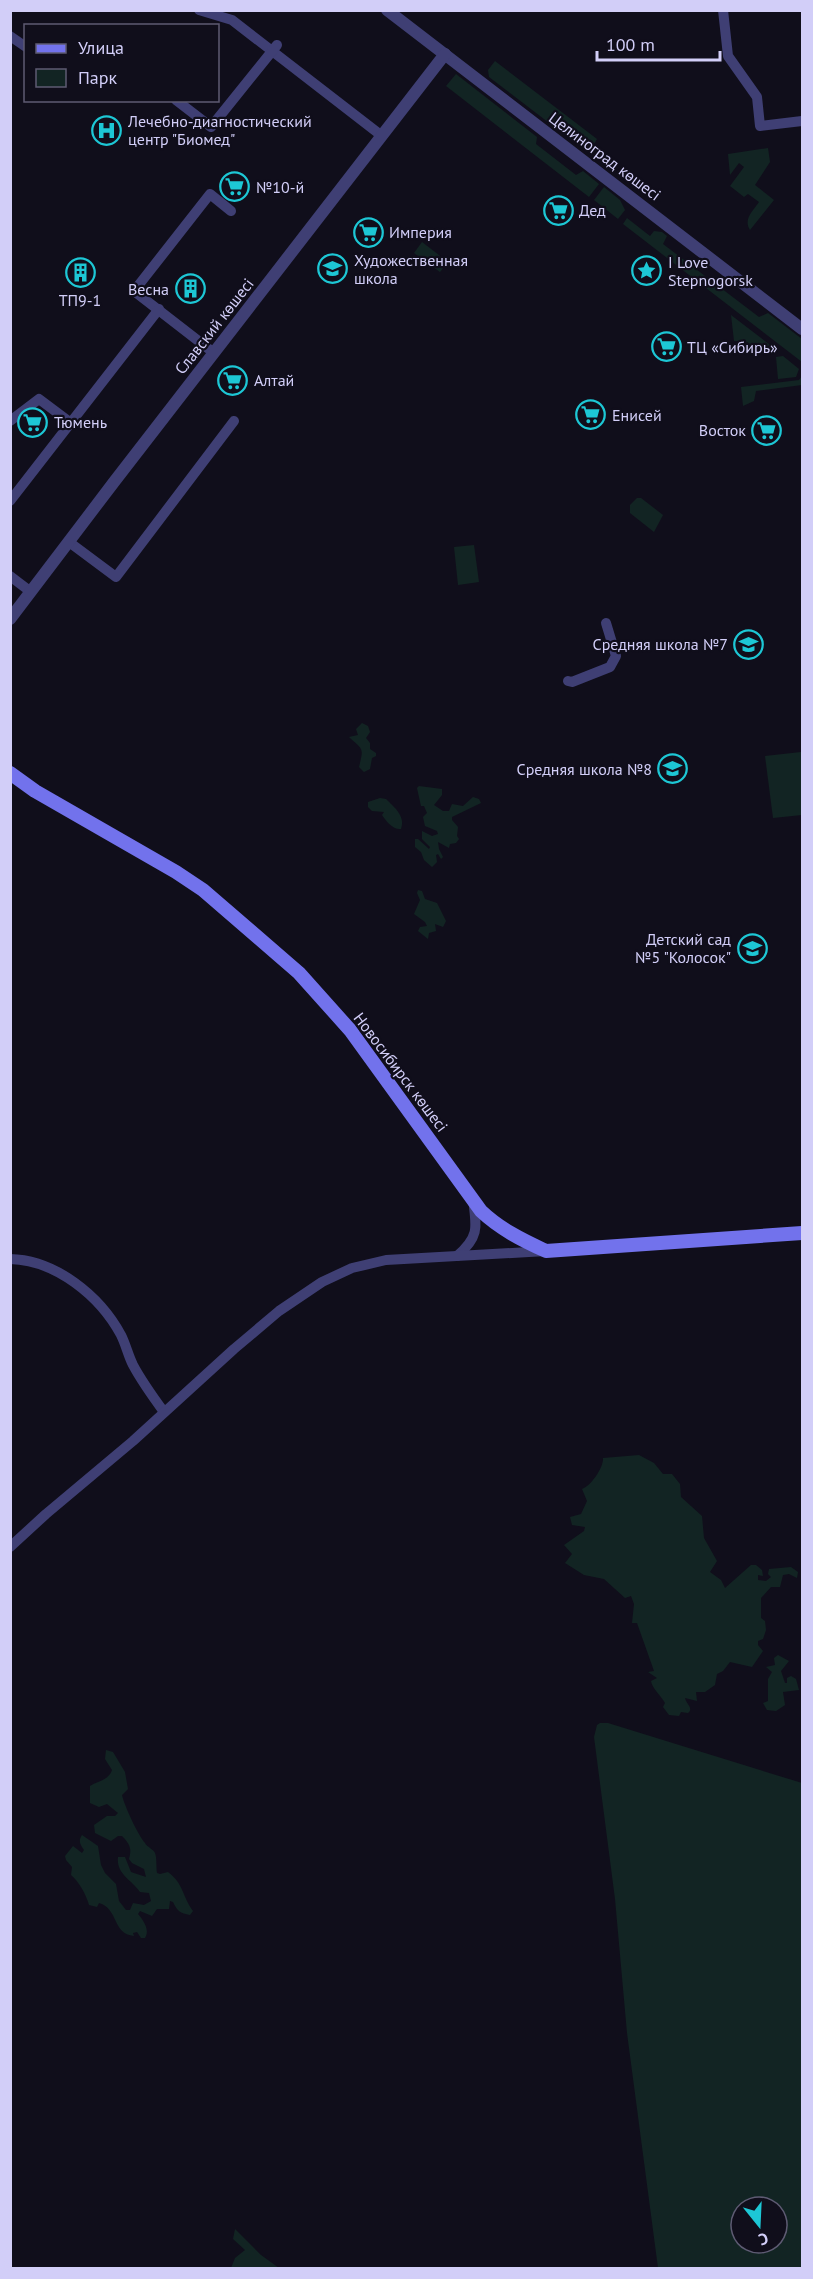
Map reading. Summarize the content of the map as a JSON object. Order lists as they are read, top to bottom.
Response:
{
  "streets": {
    "main road": ["Новосибирск көшесі"],
    "street": ["Целиноград көшесі", "Славский көшесі"]
  },
  "crossings": [
    ["Целиноград көшесі", "Славский көшесі"]
  ],
  "places": {
    "hospital": ["Лечебно-диагностический центр \"Биомед\""],
    "supermarket": [
      "№10-й",
      "Дед",
      "Империя",
      "ТЦ «Сибирь»",
      "Алтай",
      "Енисей",
      "Тюмень",
      "Восток"
    ],
    "school or university": [
      "Художественная школа",
      "Средняя школа №7",
      "Средняя школа №8",
      "Детский сад №5 \"Колосок\""
    ],
    "place": ["I Love Stepnogorsk"],
    "building": ["ТП9-1", "Весна"]
  },
  "legend": ["Улица", "Парк"],
  "scale_bar": "100 m",
  "north": "bottom"
}
